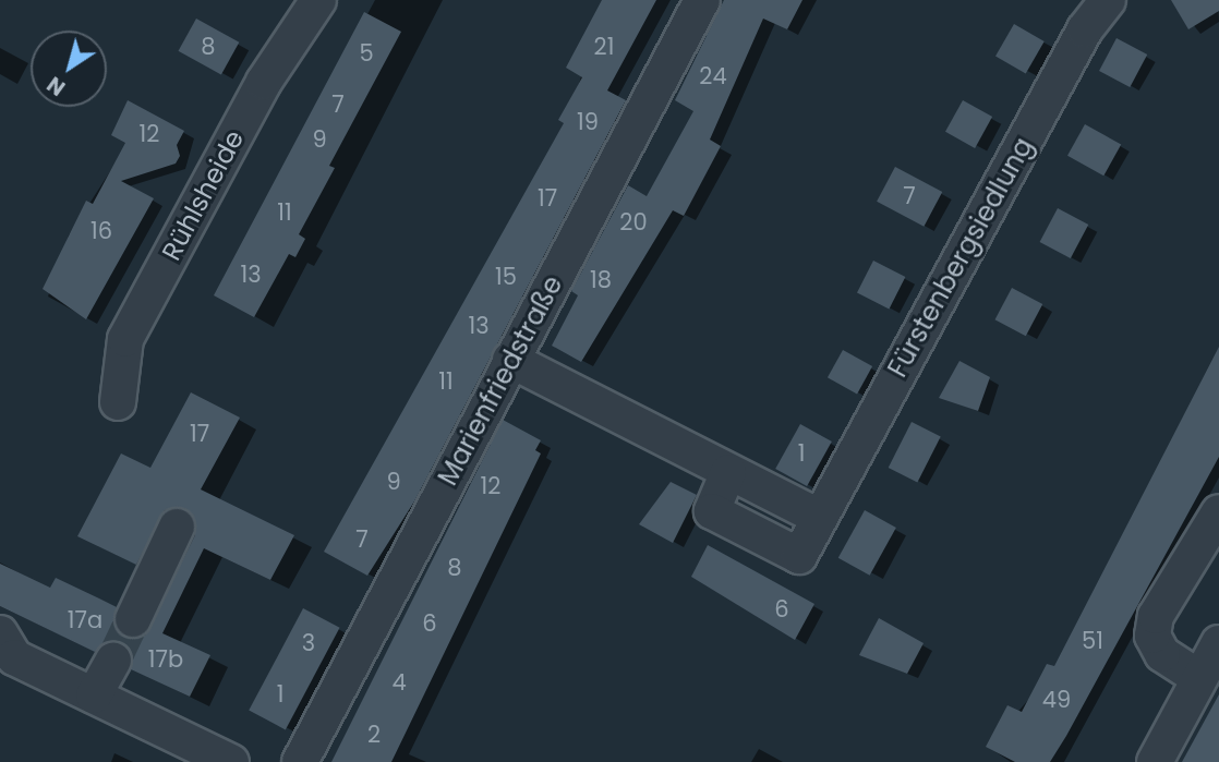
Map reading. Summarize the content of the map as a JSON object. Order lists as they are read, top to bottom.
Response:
{
  "streets": {
    "street": ["Rühlsheide", "Fürstenbergsiedlung", "Marienfriedstraße"]
  },
  "crossings": [
    ["Fürstenbergsiedlung", "Marienfriedstraße"]
  ],
  "house_numbers": [
    "8",
    "21",
    "5",
    "24",
    "7",
    "19",
    "12",
    "9",
    "7",
    "17",
    "11",
    "20",
    "16",
    "13",
    "15",
    "18",
    "13",
    "11",
    "17",
    "1",
    "9",
    "12",
    "7",
    "8",
    "6",
    "17a",
    "6",
    "51",
    "3",
    "17b",
    "4",
    "1",
    "49",
    "2"
  ],
  "north": "bottom left"
}
